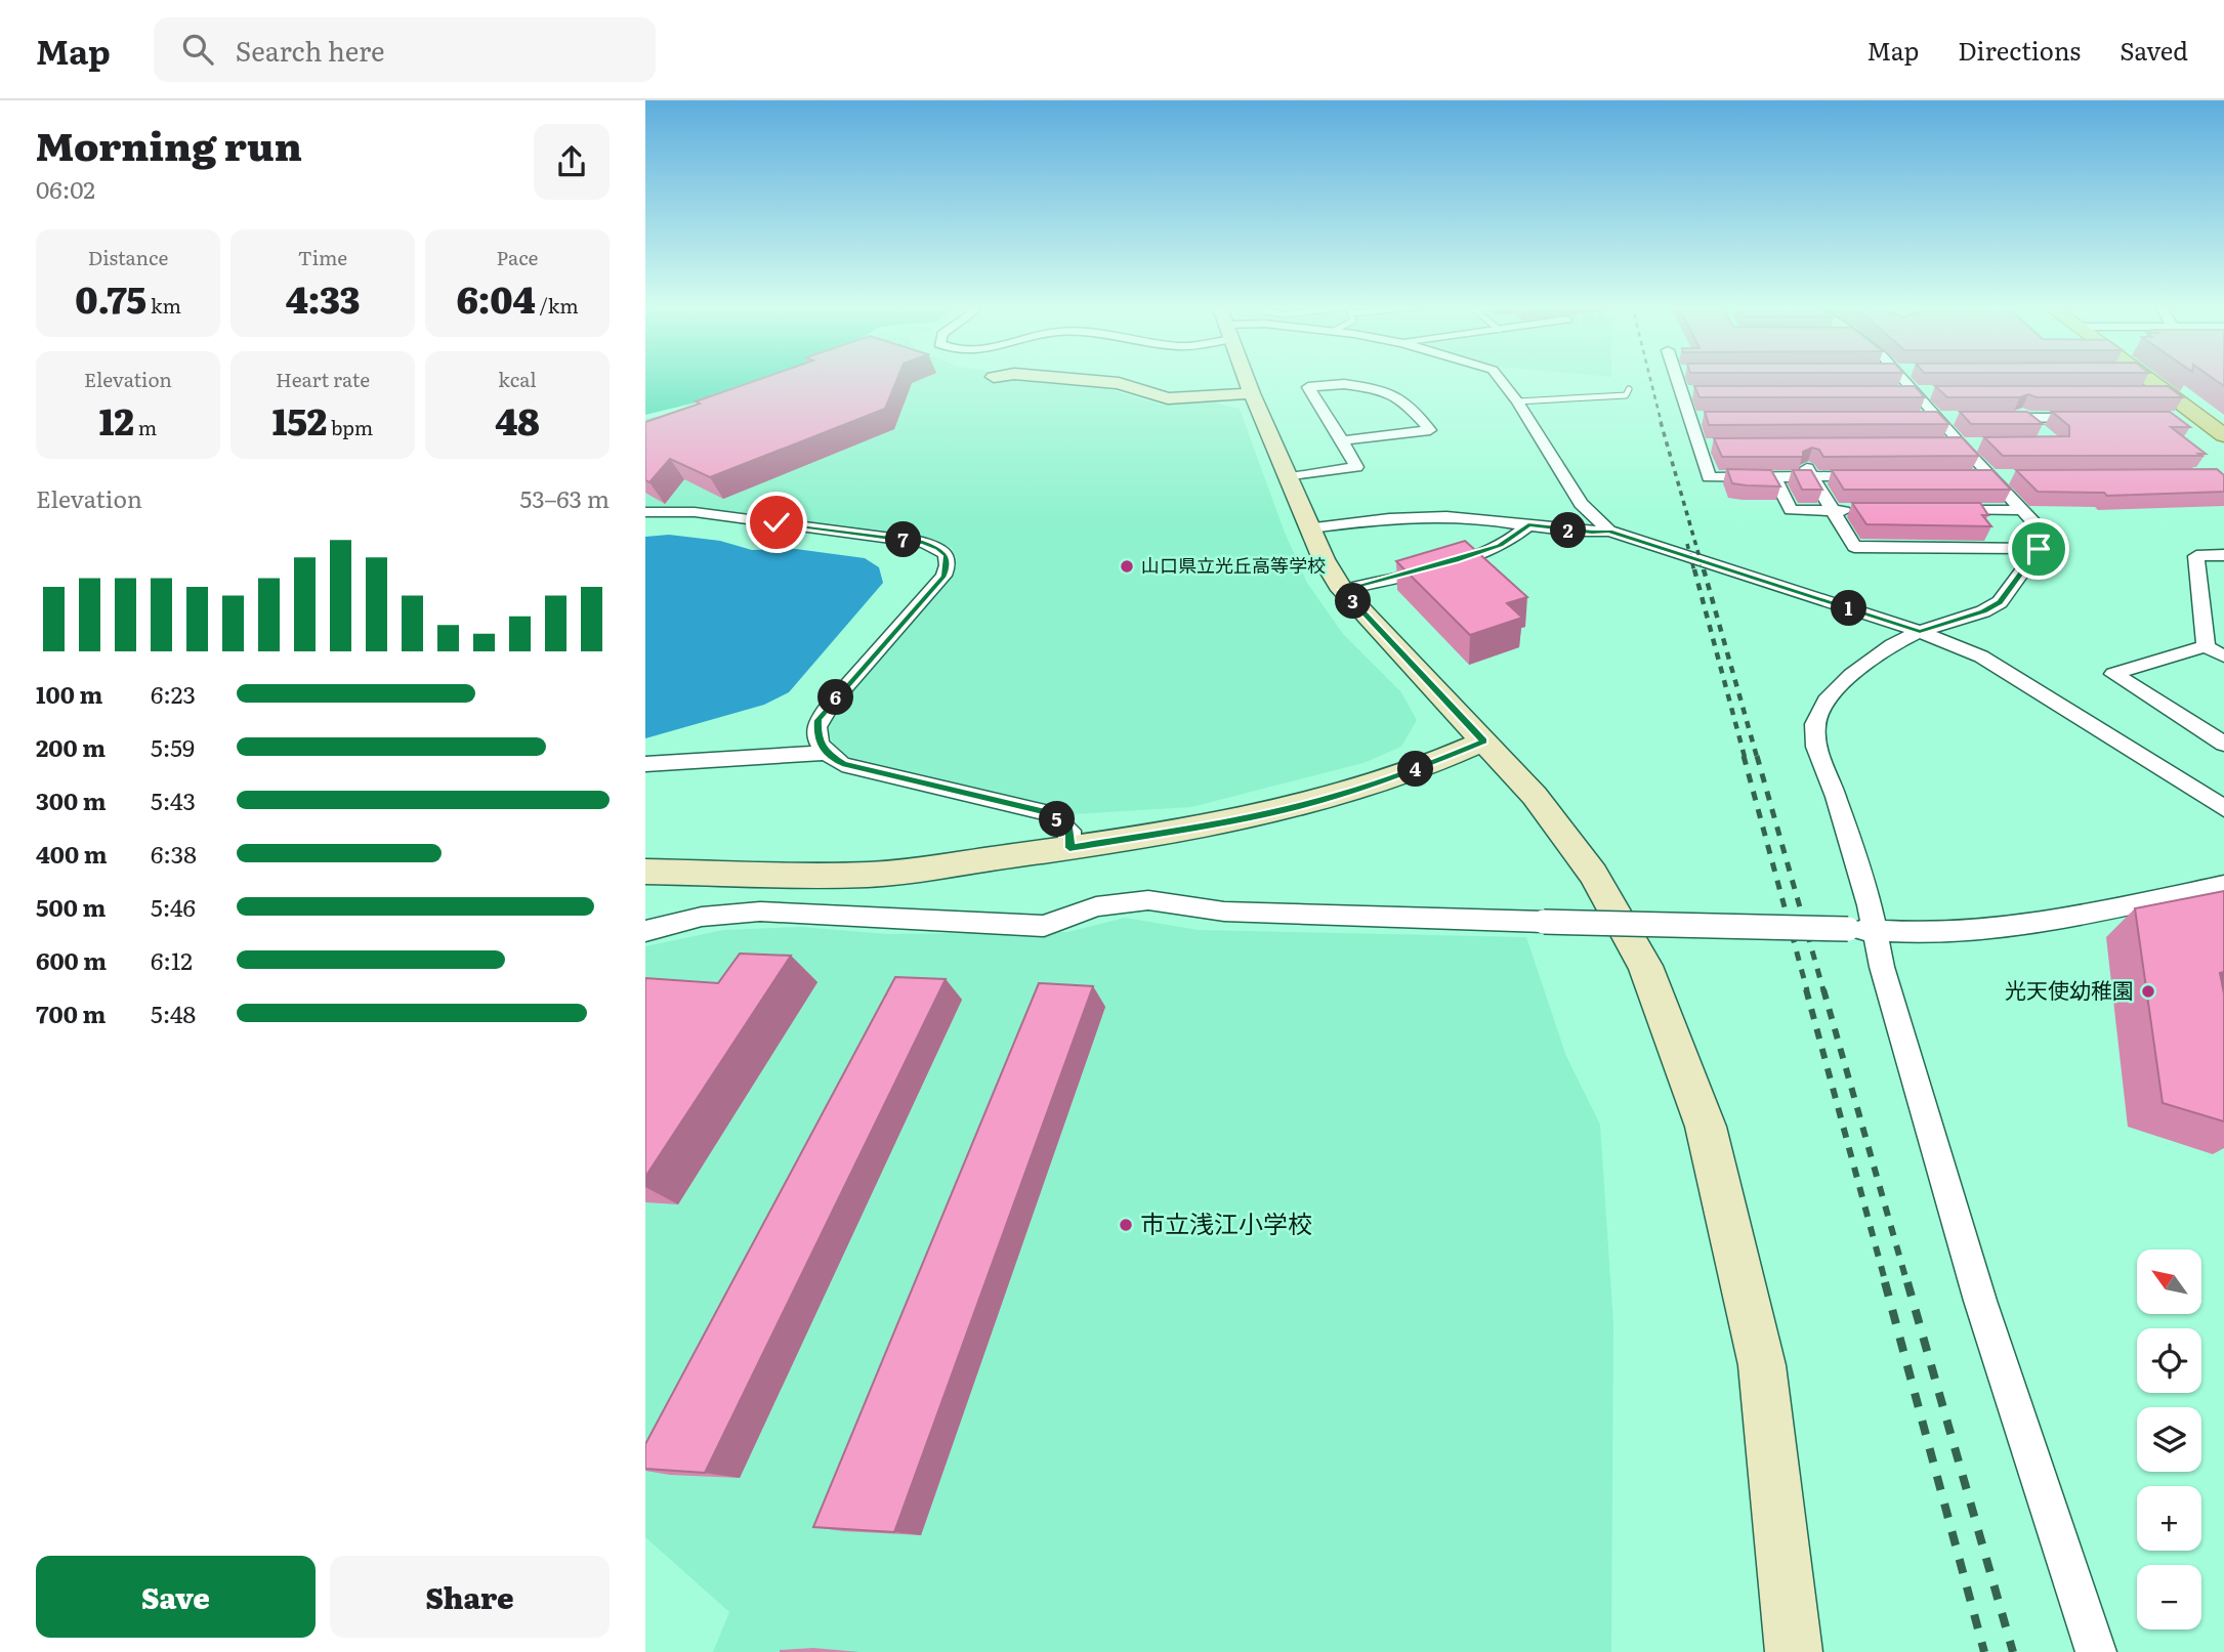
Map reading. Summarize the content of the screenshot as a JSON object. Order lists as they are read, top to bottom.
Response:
{
  "places": ["山口県立光丘高等学校", "光天使幼稚園", "市立浅江小学校"],
  "north": "top left",
  "page": {
    "header": "Map",
    "search": "Search here",
    "nav": ["Map", "Directions", "Saved"],
    "heading": ["Morning run", "06:02"],
    "stats": [
      ["Distance", "0.75 km"],
      ["Time", "4:33"],
      ["Pace", "6:04 /km"],
      ["Elevation", "12 m"],
      ["Heart rate", "152 bpm"],
      ["kcal", "48"]
    ],
    "chart": ["Elevation", "53–63 m"],
    "pins": [
      "2",
      "7",
      "3",
      "1",
      "6",
      "4",
      "5"
    ],
    "list": [
      {
        "name": "100 m",
        "note": "6:23"
      },
      {
        "name": "200 m",
        "note": "5:59"
      },
      {
        "name": "300 m",
        "note": "5:43"
      },
      {
        "name": "400 m",
        "note": "6:38"
      },
      {
        "name": "500 m",
        "note": "5:46"
      },
      {
        "name": "600 m",
        "note": "6:12"
      },
      {
        "name": "700 m",
        "note": "5:48"
      }
    ],
    "map_buttons": ["+", "−"],
    "buttons": ["Save", "Share"]
  }
}
